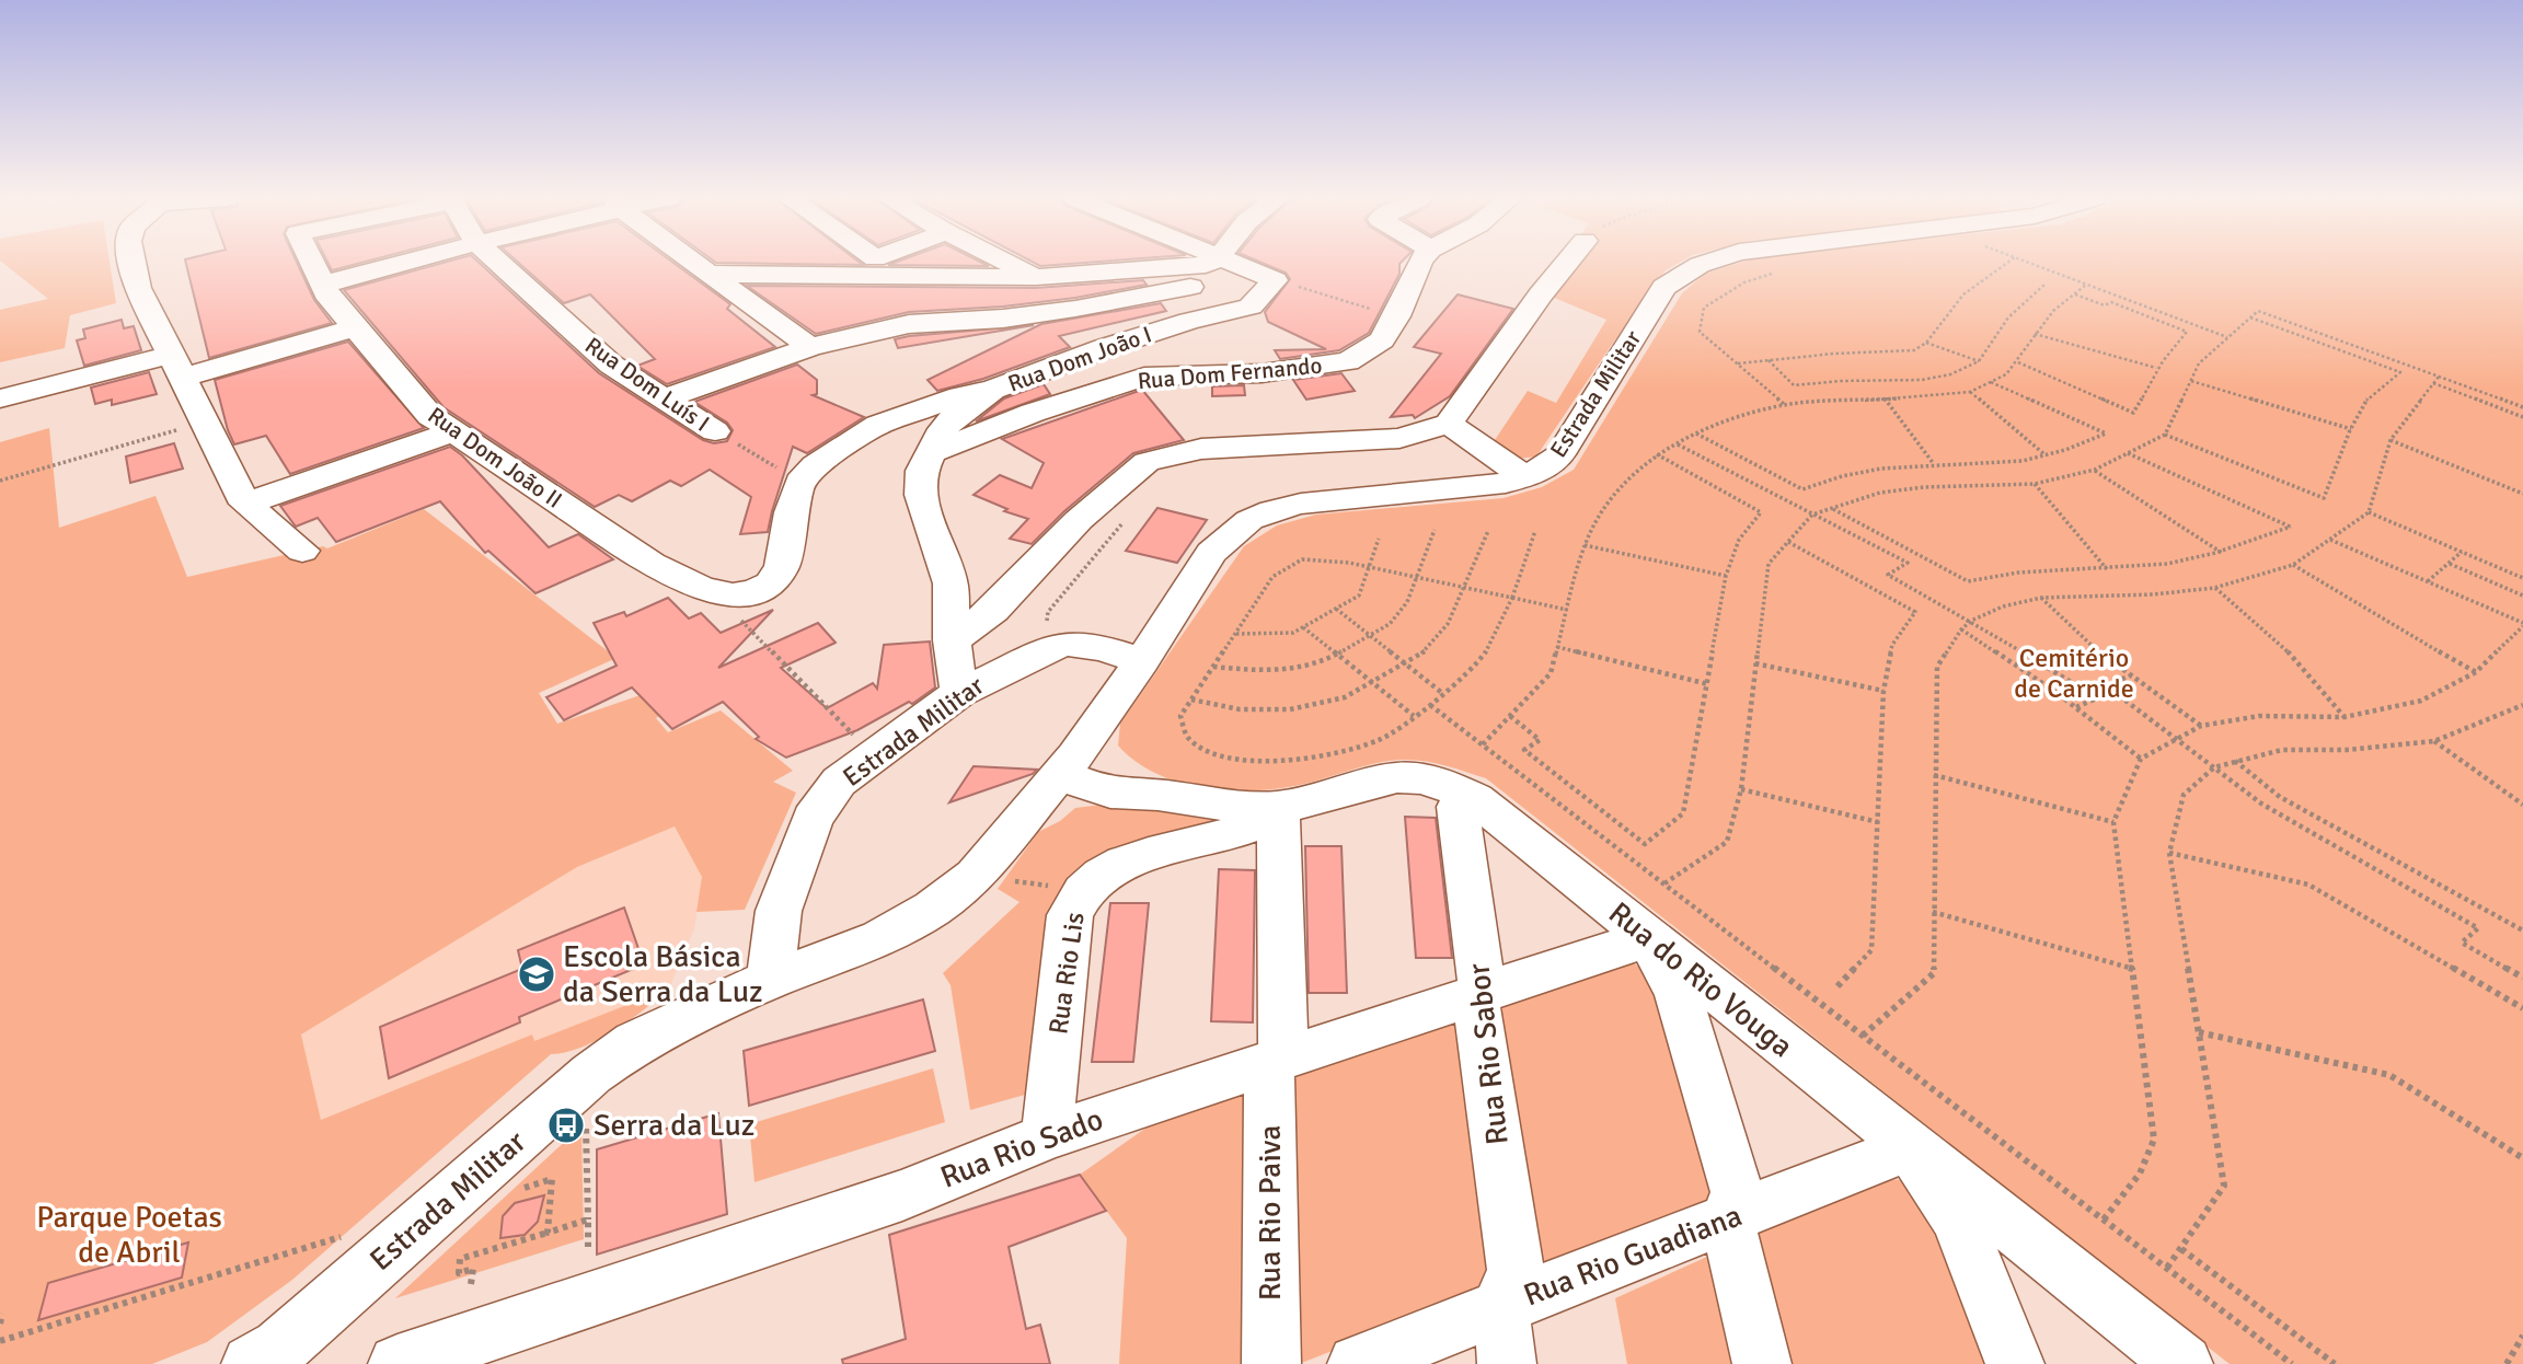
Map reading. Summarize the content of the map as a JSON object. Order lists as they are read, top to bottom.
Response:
{
  "streets": {
    "street": [
      "Rua Dom João I",
      "Rua Dom Fernando",
      "Rua Dom Luís I",
      "Estrada Militar",
      "Rua Dom João II",
      "Rua Rio Lis",
      "Rua do Rio Vouga",
      "Rua Rio Sabor",
      "Rua Rio Sado",
      "Rua Rio Paiva",
      "Rua Rio Guadiana"
    ]
  },
  "crossings": [
    ["Rua Dom João I", "Rua Dom Fernando"],
    ["Rua Dom João I", "Estrada Militar"],
    ["Estrada Militar", "Rua do Rio Vouga"],
    ["Rua Rio Lis", "Rua do Rio Vouga"],
    ["Rua Rio Lis", "Rua Rio Sado"],
    ["Rua Rio Lis", "Rua Rio Paiva"],
    ["Rua do Rio Vouga", "Rua Rio Sabor"],
    ["Rua do Rio Vouga", "Rua Rio Sado"],
    ["Rua do Rio Vouga", "Rua Rio Paiva"],
    ["Rua do Rio Vouga", "Rua Rio Guadiana"],
    ["Rua Rio Sabor", "Rua Rio Sado"],
    ["Rua Rio Sabor", "Rua Rio Guadiana"],
    ["Rua Rio Sado", "Rua Rio Paiva"]
  ],
  "parks": ["Cemitério de Carnide", "Parque Poetas de Abril"],
  "places": {
    "school or university": ["Escola Básica da Serra da Luz"],
    "bus stop": ["Serra da Luz"]
  }
}
